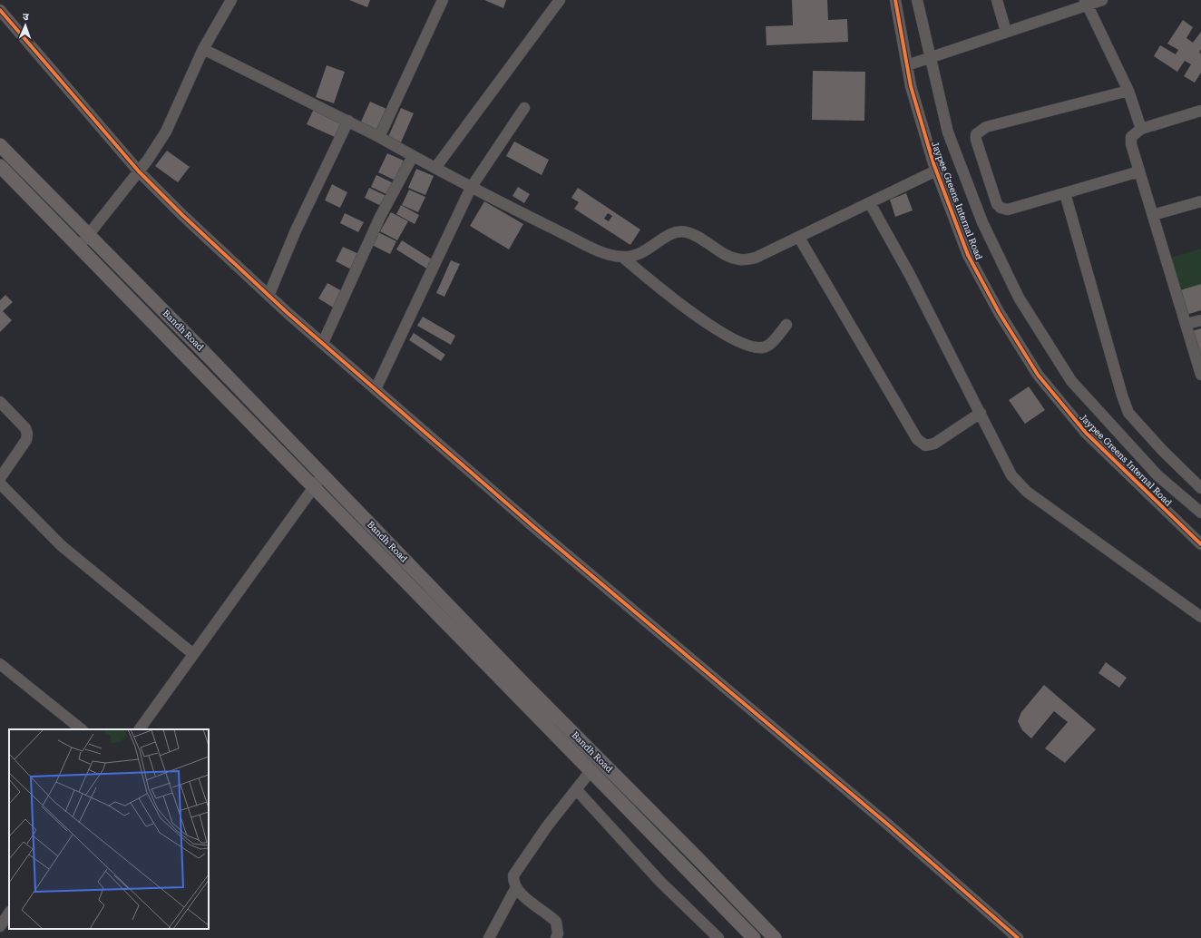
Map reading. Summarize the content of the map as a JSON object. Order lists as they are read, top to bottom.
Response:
{
  "streets": {
    "main road": ["Bandh Road"],
    "street": ["Jaypee Greens Internal Road"]
  },
  "north": "top"
}
